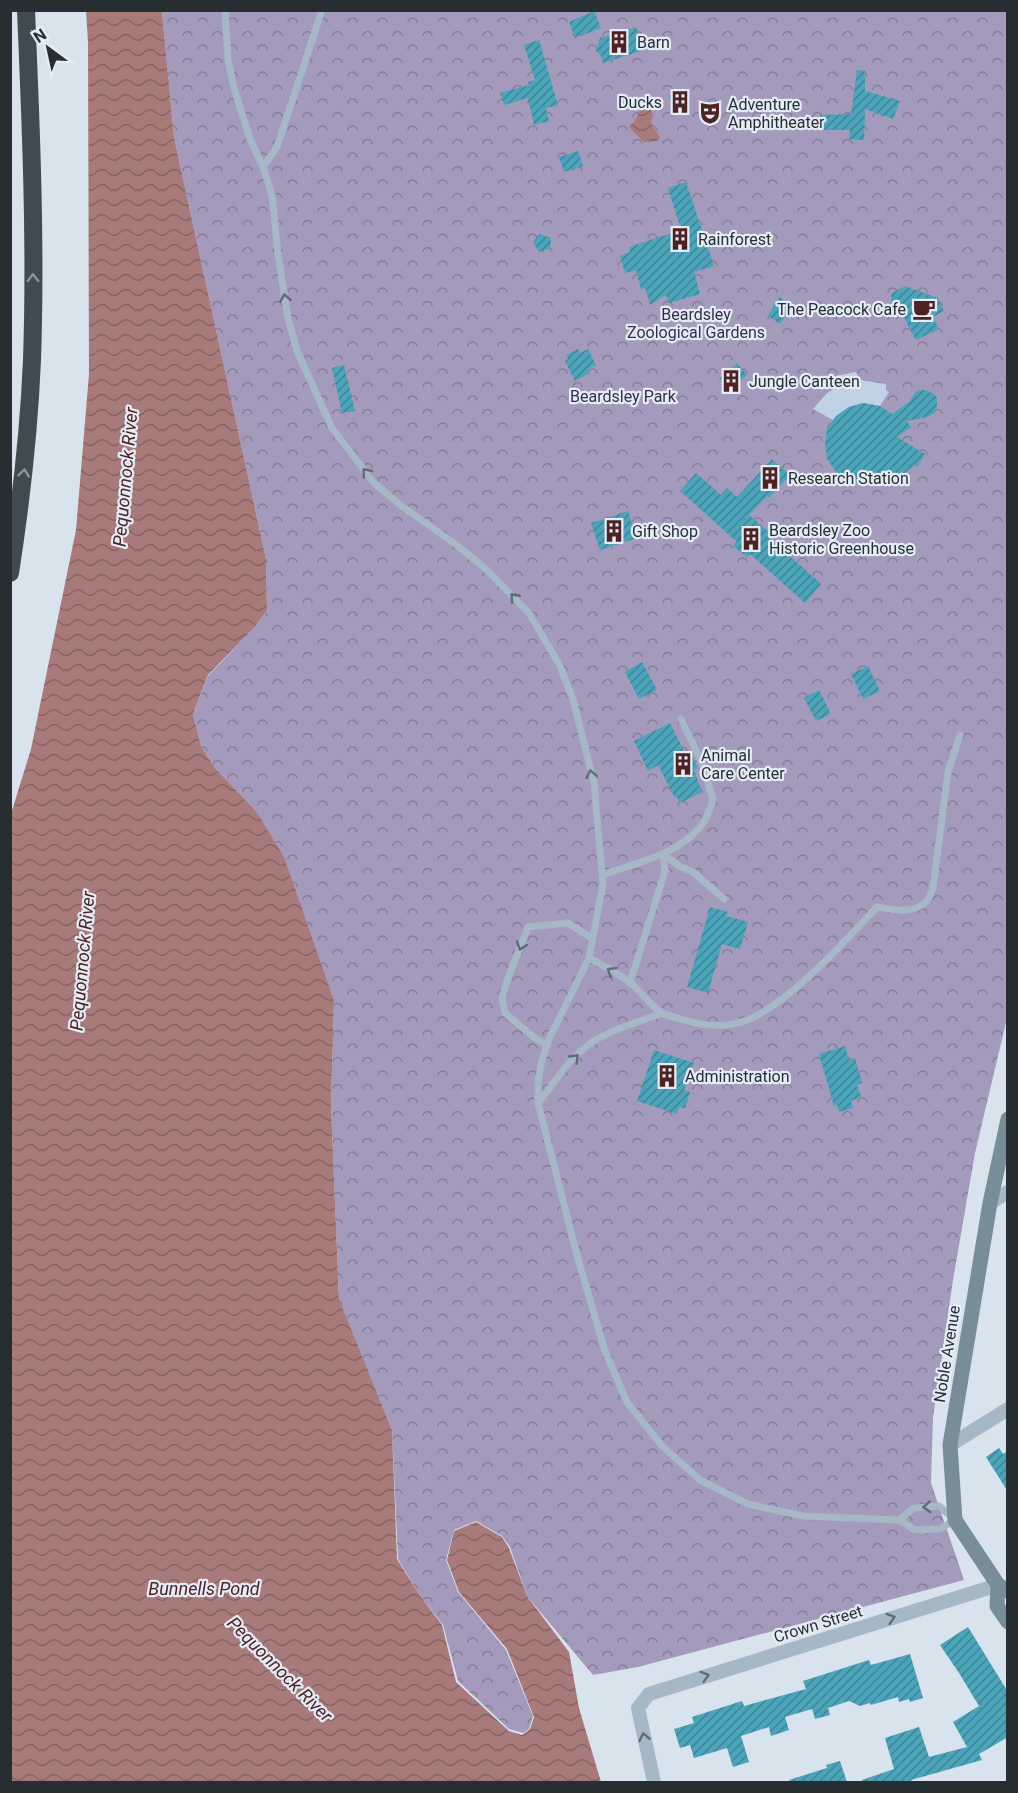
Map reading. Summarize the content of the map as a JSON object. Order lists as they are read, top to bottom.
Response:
{
  "streets": {
    "main road": ["Noble Avenue"],
    "street": ["Crown Street"]
  },
  "crossings": [
    ["Noble Avenue", "Crown Street"]
  ],
  "one_way": ["Crown Street"],
  "water": ["Pequonnock River", "Bunnells Pond"],
  "parks": ["Beardsley Zoological Gardens", "Beardsley Park"],
  "places": {
    "building": [
      "Barn",
      "Ducks",
      "Rainforest",
      "Jungle Canteen",
      "Research Station",
      "Gift Shop",
      "Beardsley Zoo Historic Greenhouse",
      "Animal Care Center",
      "Administration"
    ],
    "theatre": ["Adventure Amphitheater"],
    "cafe": ["The Peacock Cafe"]
  },
  "north": "top left"
}
